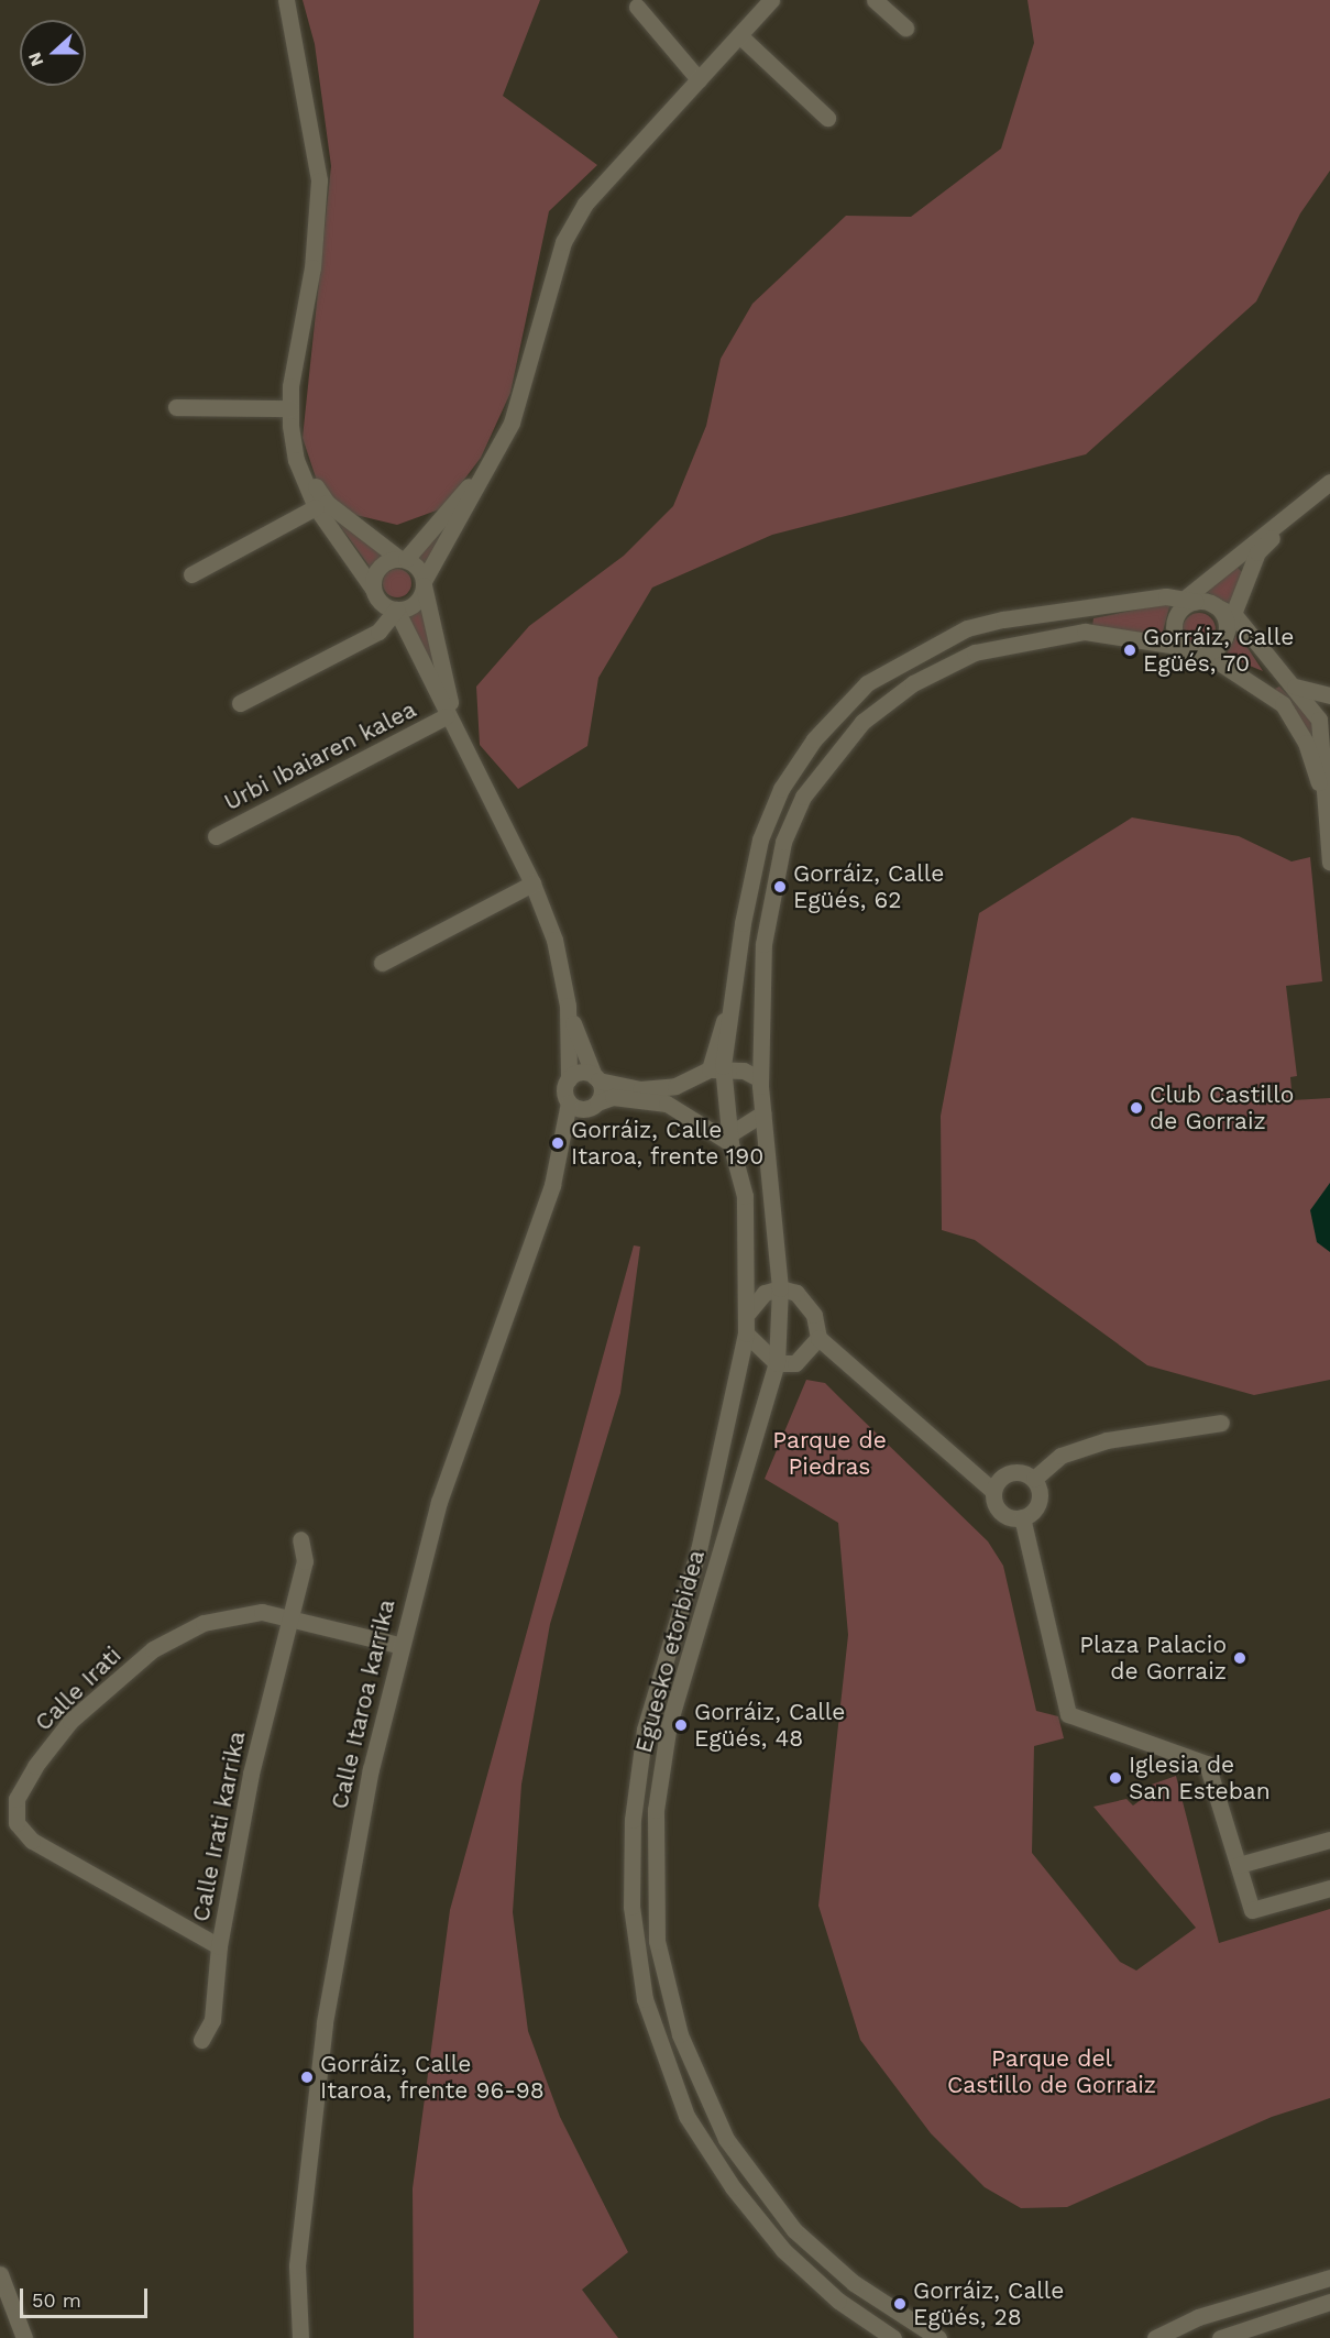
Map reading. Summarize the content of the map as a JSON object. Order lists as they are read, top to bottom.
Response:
{
  "streets": {
    "street": [
      "Urbi Ibaiaren kalea",
      "Eguesko etorbidea",
      "Calle Irati",
      "Calle Itaroa karrika",
      "Calle Irati karrika"
    ]
  },
  "crossings": [
    ["Urbi Ibaiaren kalea", "Calle Itaroa karrika"],
    ["Calle Irati", "Calle Itaroa karrika"],
    ["Calle Irati", "Calle Irati karrika"]
  ],
  "parks": ["Parque de Piedras", "Parque del Castillo de Gorraiz"],
  "places": [
    "Gorráiz, Calle Egüés, 70",
    "Gorráiz, Calle Egüés, 62",
    "Club Castillo de Gorraiz",
    "Gorráiz, Calle Itaroa, frente 190",
    "Plaza Palacio de Gorraiz",
    "Gorráiz, Calle Egüés, 48",
    "Iglesia de San Esteban",
    "Gorráiz, Calle Itaroa, frente 96-98",
    "Gorráiz, Calle Egüés, 28"
  ],
  "scale_bar": "50 m",
  "north": "left"
}
